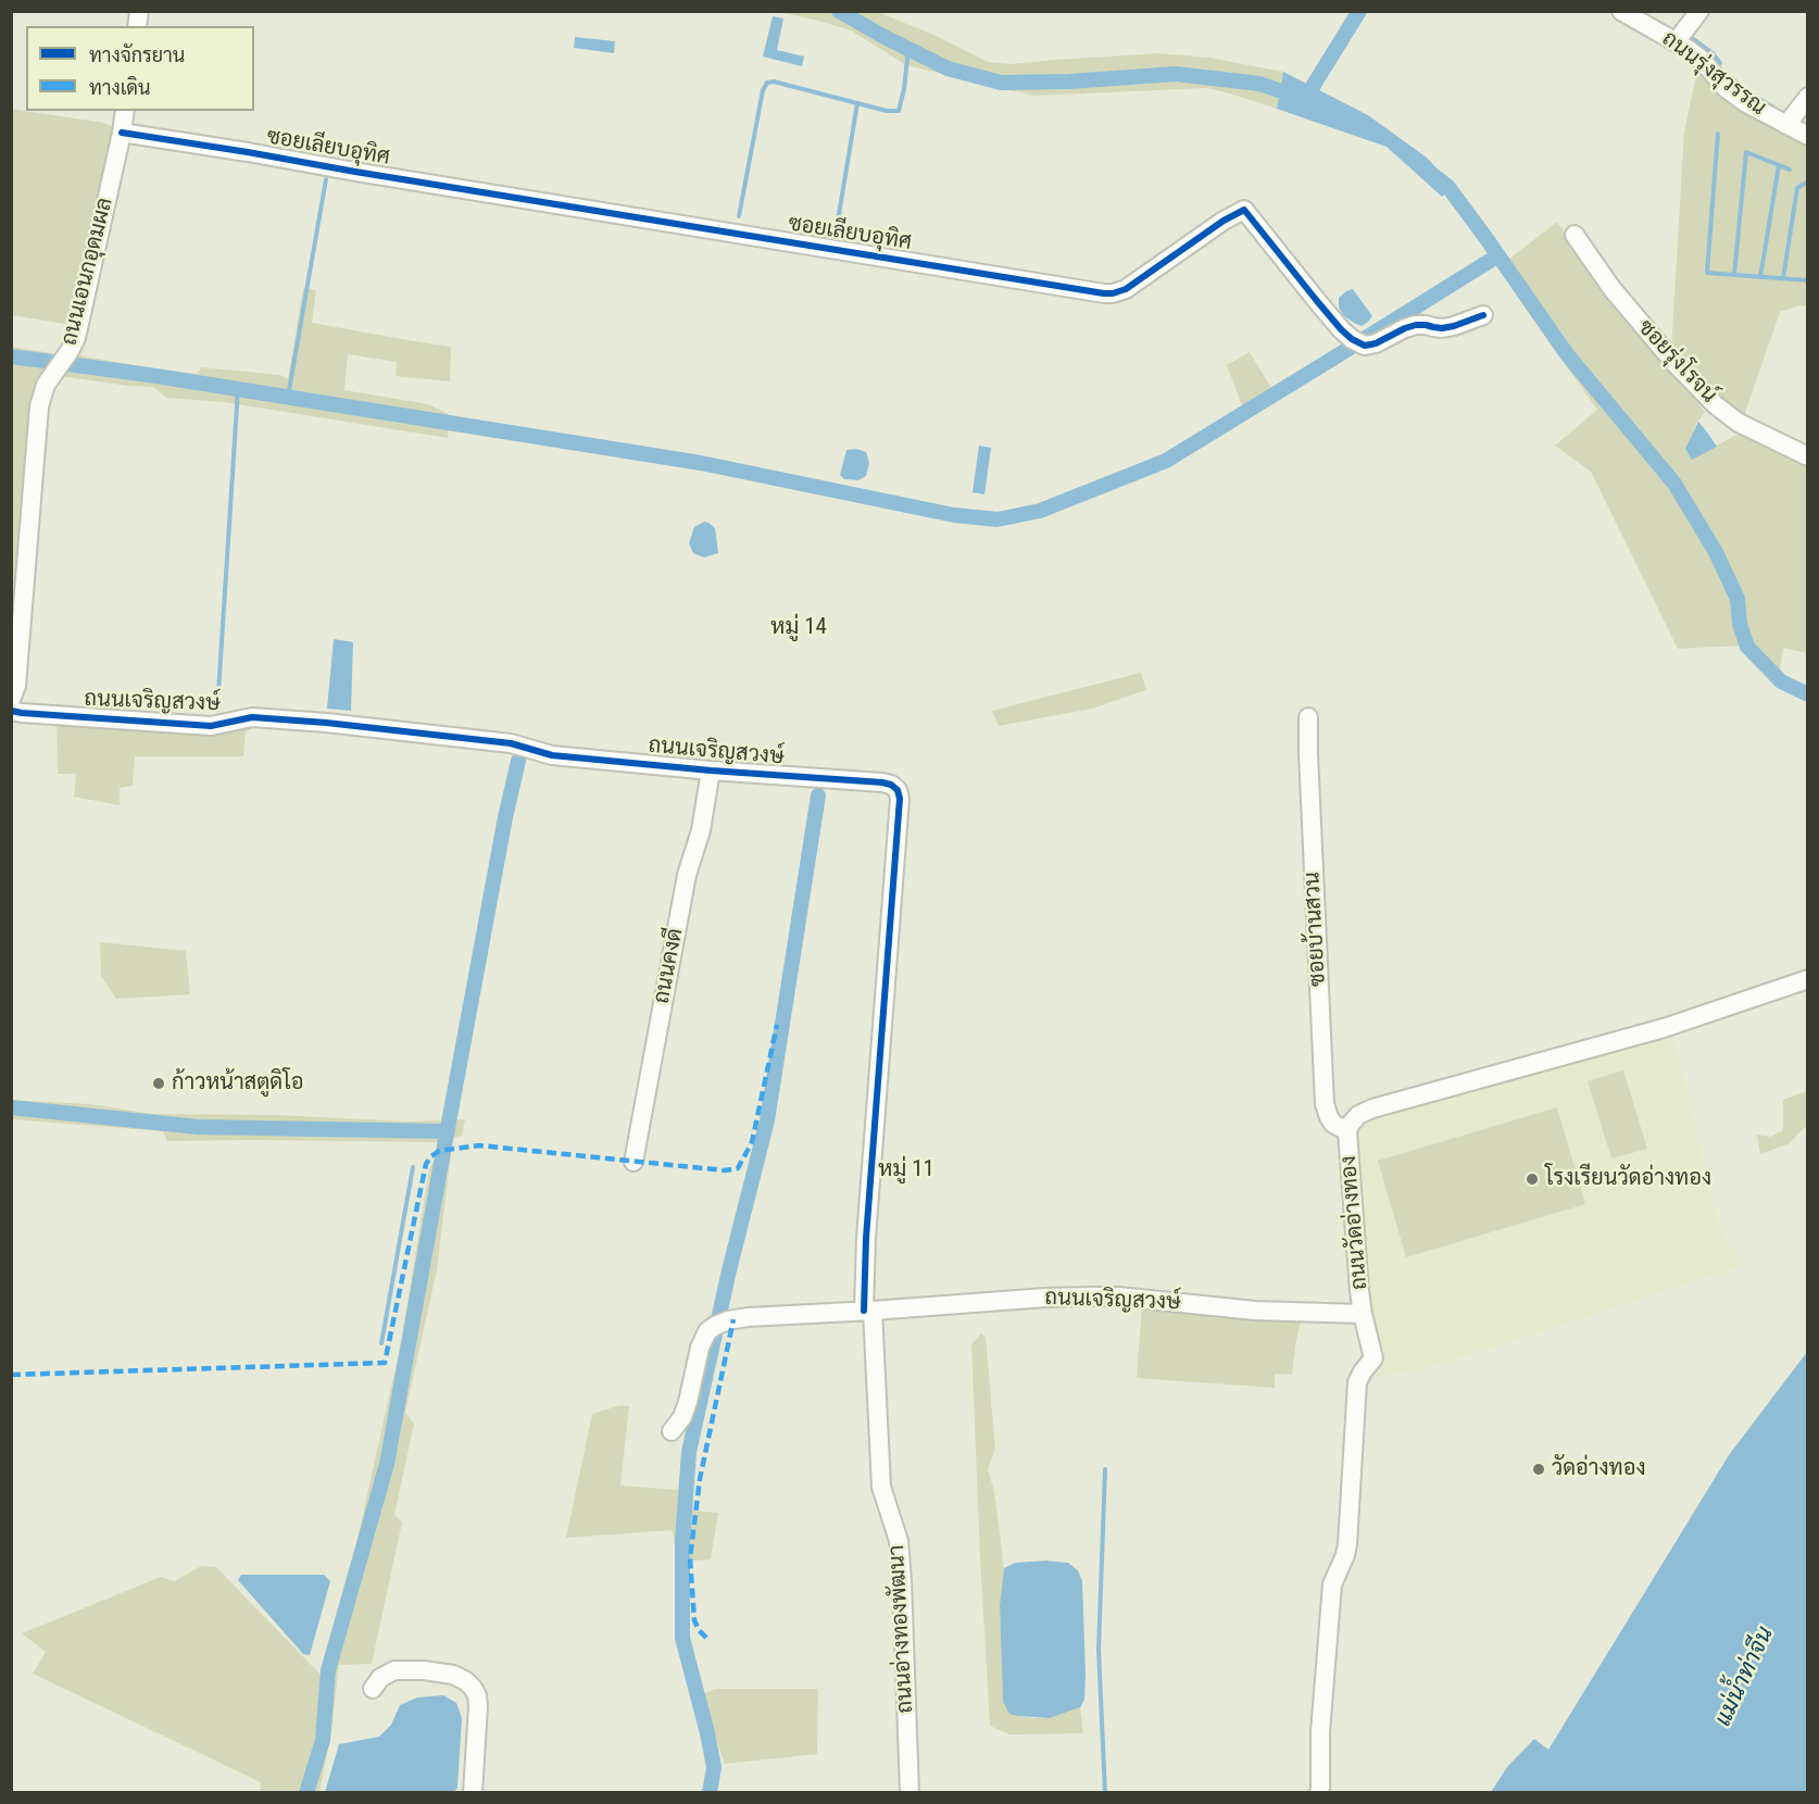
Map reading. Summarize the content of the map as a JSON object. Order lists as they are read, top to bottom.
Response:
{
  "streets": {
    "street": [
      "ถนนรุ่งสุวรรณ",
      "ซอยเลียบอุทิศ",
      "ถนนเอนกอุดมผล",
      "ซอยรุ่งโรจน์",
      "ถนนเจริญสวงษ์",
      "ซอยบ้านสวน",
      "ถนนคงดี",
      "ถนนวัดอ่างทอง",
      "ถนนอ่างทองพัฒนา"
    ]
  },
  "crossings": [
    ["ซอยเลียบอุทิศ", "ถนนเอนกอุดมผล"],
    ["ถนนเจริญสวงษ์", "ถนนคงดี"],
    ["ถนนเจริญสวงษ์", "ถนนวัดอ่างทอง"],
    ["ถนนเจริญสวงษ์", "ถนนอ่างทองพัฒนา"],
    ["ซอยบ้านสวน", "ถนนวัดอ่างทอง"]
  ],
  "districts": ["หมู่ 14", "หมู่ 11"],
  "water": ["แม่น้ำท่าจีน"],
  "places": ["ก้าวหน้าสตูดิโอ", "โรงเรียนวัดอ่างทอง", "วัดอ่างทอง"],
  "legend": ["ทางจักรยาน", "ทางเดิน"]
}
